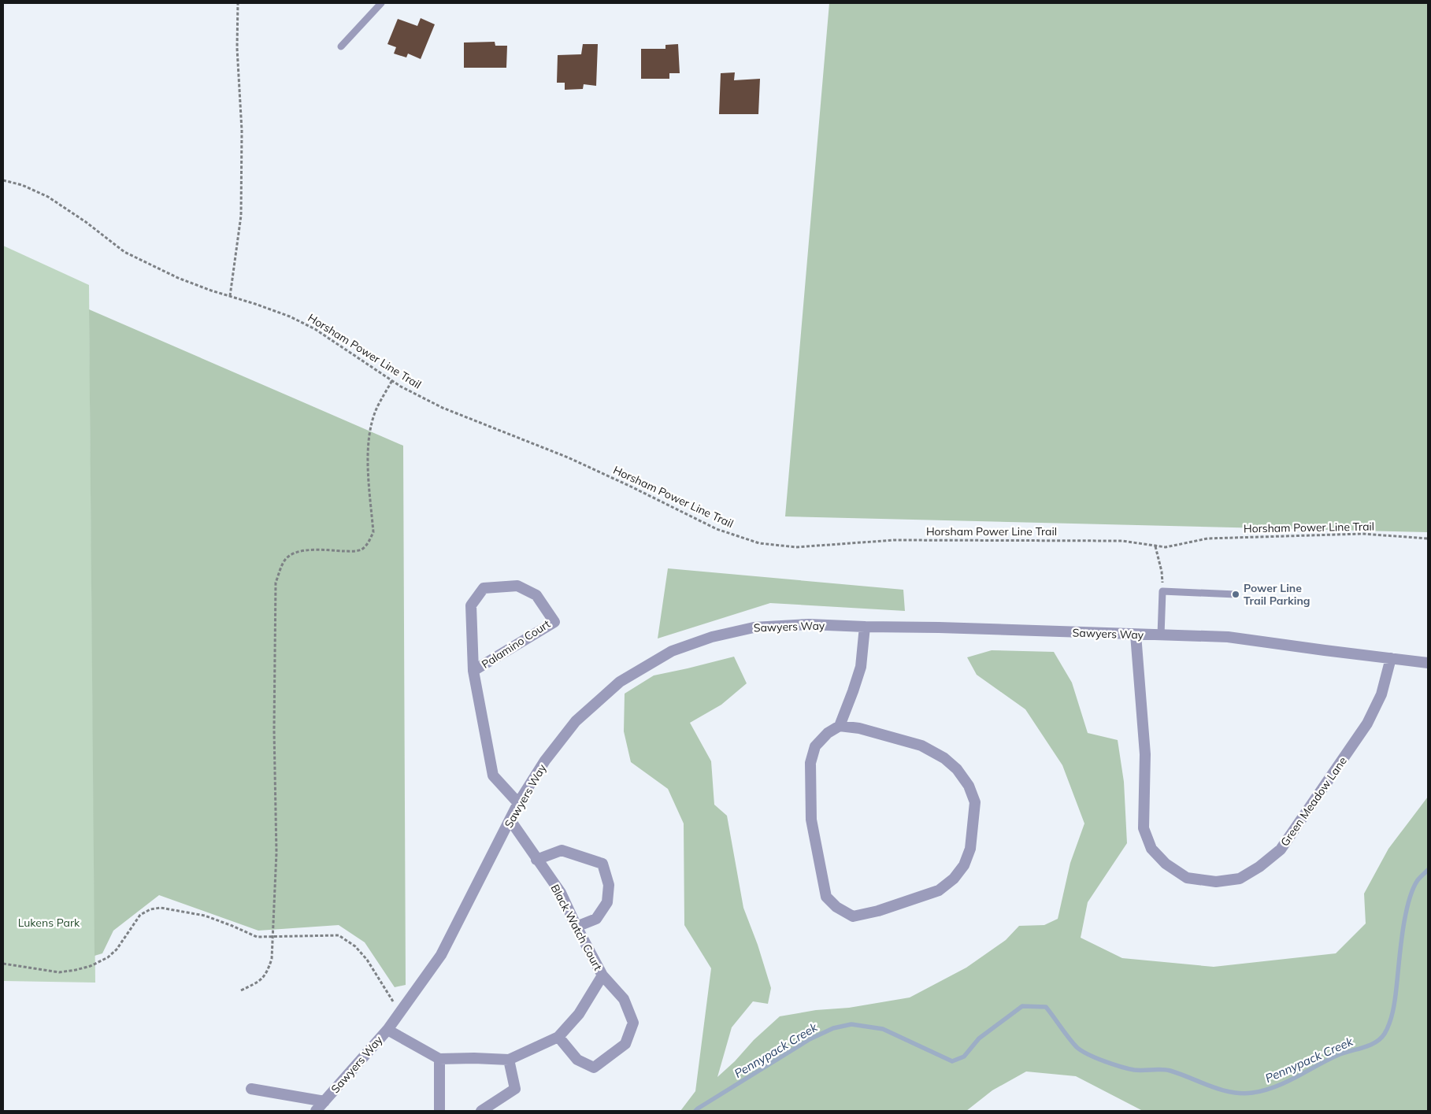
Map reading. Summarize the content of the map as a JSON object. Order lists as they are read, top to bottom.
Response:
{
  "streets": {
    "street": [
      "Sawyers Way",
      "Palamino Court",
      "Green Meadow Lane",
      "Black Watch Court"
    ],
    "path": ["Horsham Power Line Trail"]
  },
  "crossings": [
    ["Sawyers Way", "Palamino Court"],
    ["Sawyers Way", "Green Meadow Lane"],
    ["Sawyers Way", "Black Watch Court"]
  ],
  "water": ["Pennypack Creek"],
  "parks": ["Lukens Park"],
  "places": ["Power Line Trail Parking"]
}
